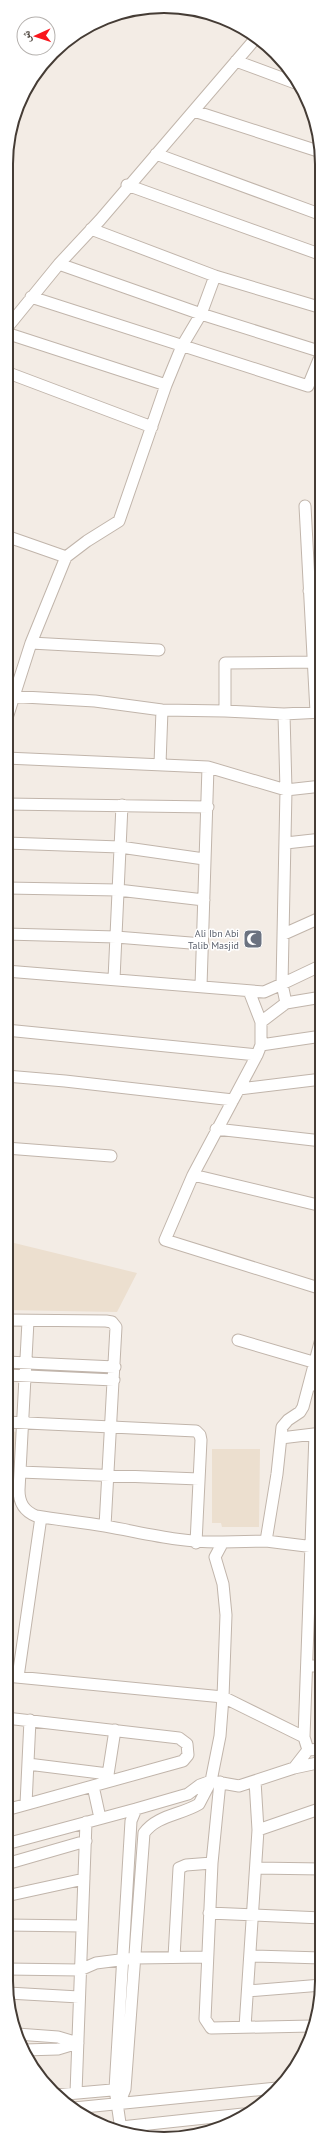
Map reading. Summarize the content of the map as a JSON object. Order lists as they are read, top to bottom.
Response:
{
  "places": {
    "mosque": ["Ali Ibn Abi Talib Masjid"]
  },
  "north": "left"
}
